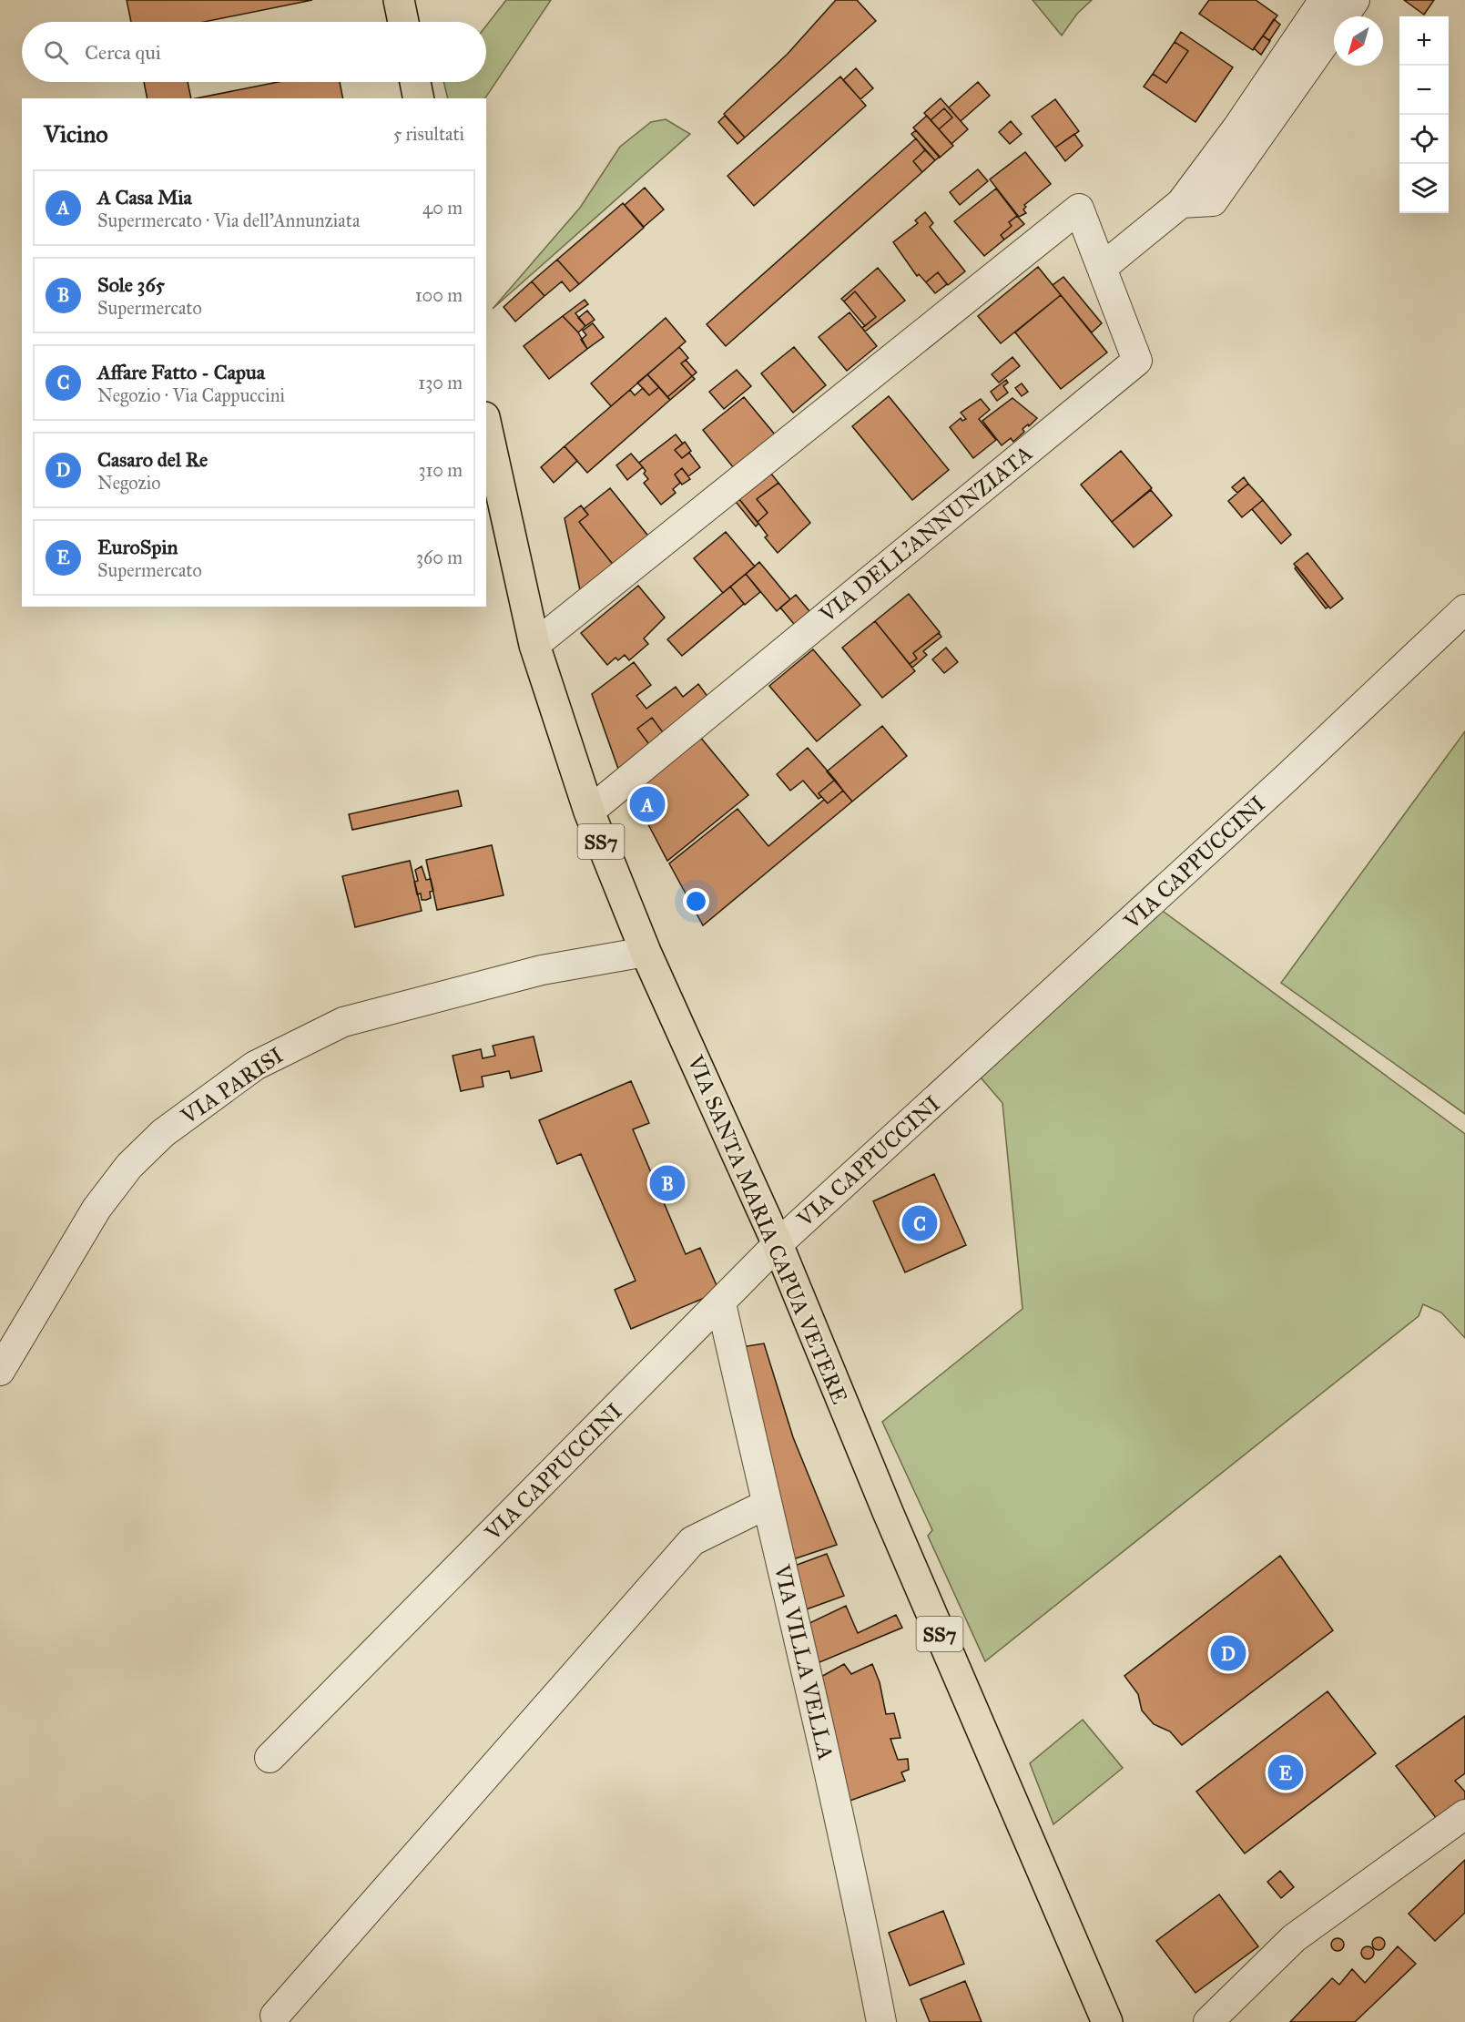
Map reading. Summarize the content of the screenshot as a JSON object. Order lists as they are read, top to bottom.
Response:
{
  "streets": {
    "main road": ["SS7", "VIA SANTA MARIA CAPUA VETERE"],
    "street": [
      "VIA DELL'ANNUNZIATA",
      "VIA CAPPUCCINI",
      "VIA PARISI",
      "VIA VILLA VELLA"
    ]
  },
  "crossings": [
    ["VIA DELL'ANNUNZIATA", "VIA SANTA MARIA CAPUA VETERE"],
    ["VIA CAPPUCCINI", "VIA SANTA MARIA CAPUA VETERE"],
    ["VIA CAPPUCCINI", "VIA VILLA VELLA"],
    ["VIA PARISI", "VIA SANTA MARIA CAPUA VETERE"]
  ],
  "north": "bottom left",
  "page": {
    "map_buttons": ["+", "−"],
    "search": "Cerca qui",
    "heading": ["Vicino", "5 risultati"],
    "list": [
      {
        "mark": "A",
        "name": "A Casa Mia",
        "note": "Supermercato · Via dell'Annunziata",
        "value": "40 m"
      },
      {
        "mark": "B",
        "name": "Sole 365",
        "note": "Supermercato",
        "value": "100 m"
      },
      {
        "mark": "C",
        "name": "Affare Fatto - Capua",
        "note": "Negozio · Via Cappuccini",
        "value": "130 m"
      },
      {
        "mark": "D",
        "name": "Casaro del Re",
        "note": "Negozio",
        "value": "310 m"
      },
      {
        "mark": "E",
        "name": "EuroSpin",
        "note": "Supermercato",
        "value": "360 m"
      }
    ],
    "pins": [
      "A",
      "B",
      "C",
      "D",
      "E"
    ]
  }
}
